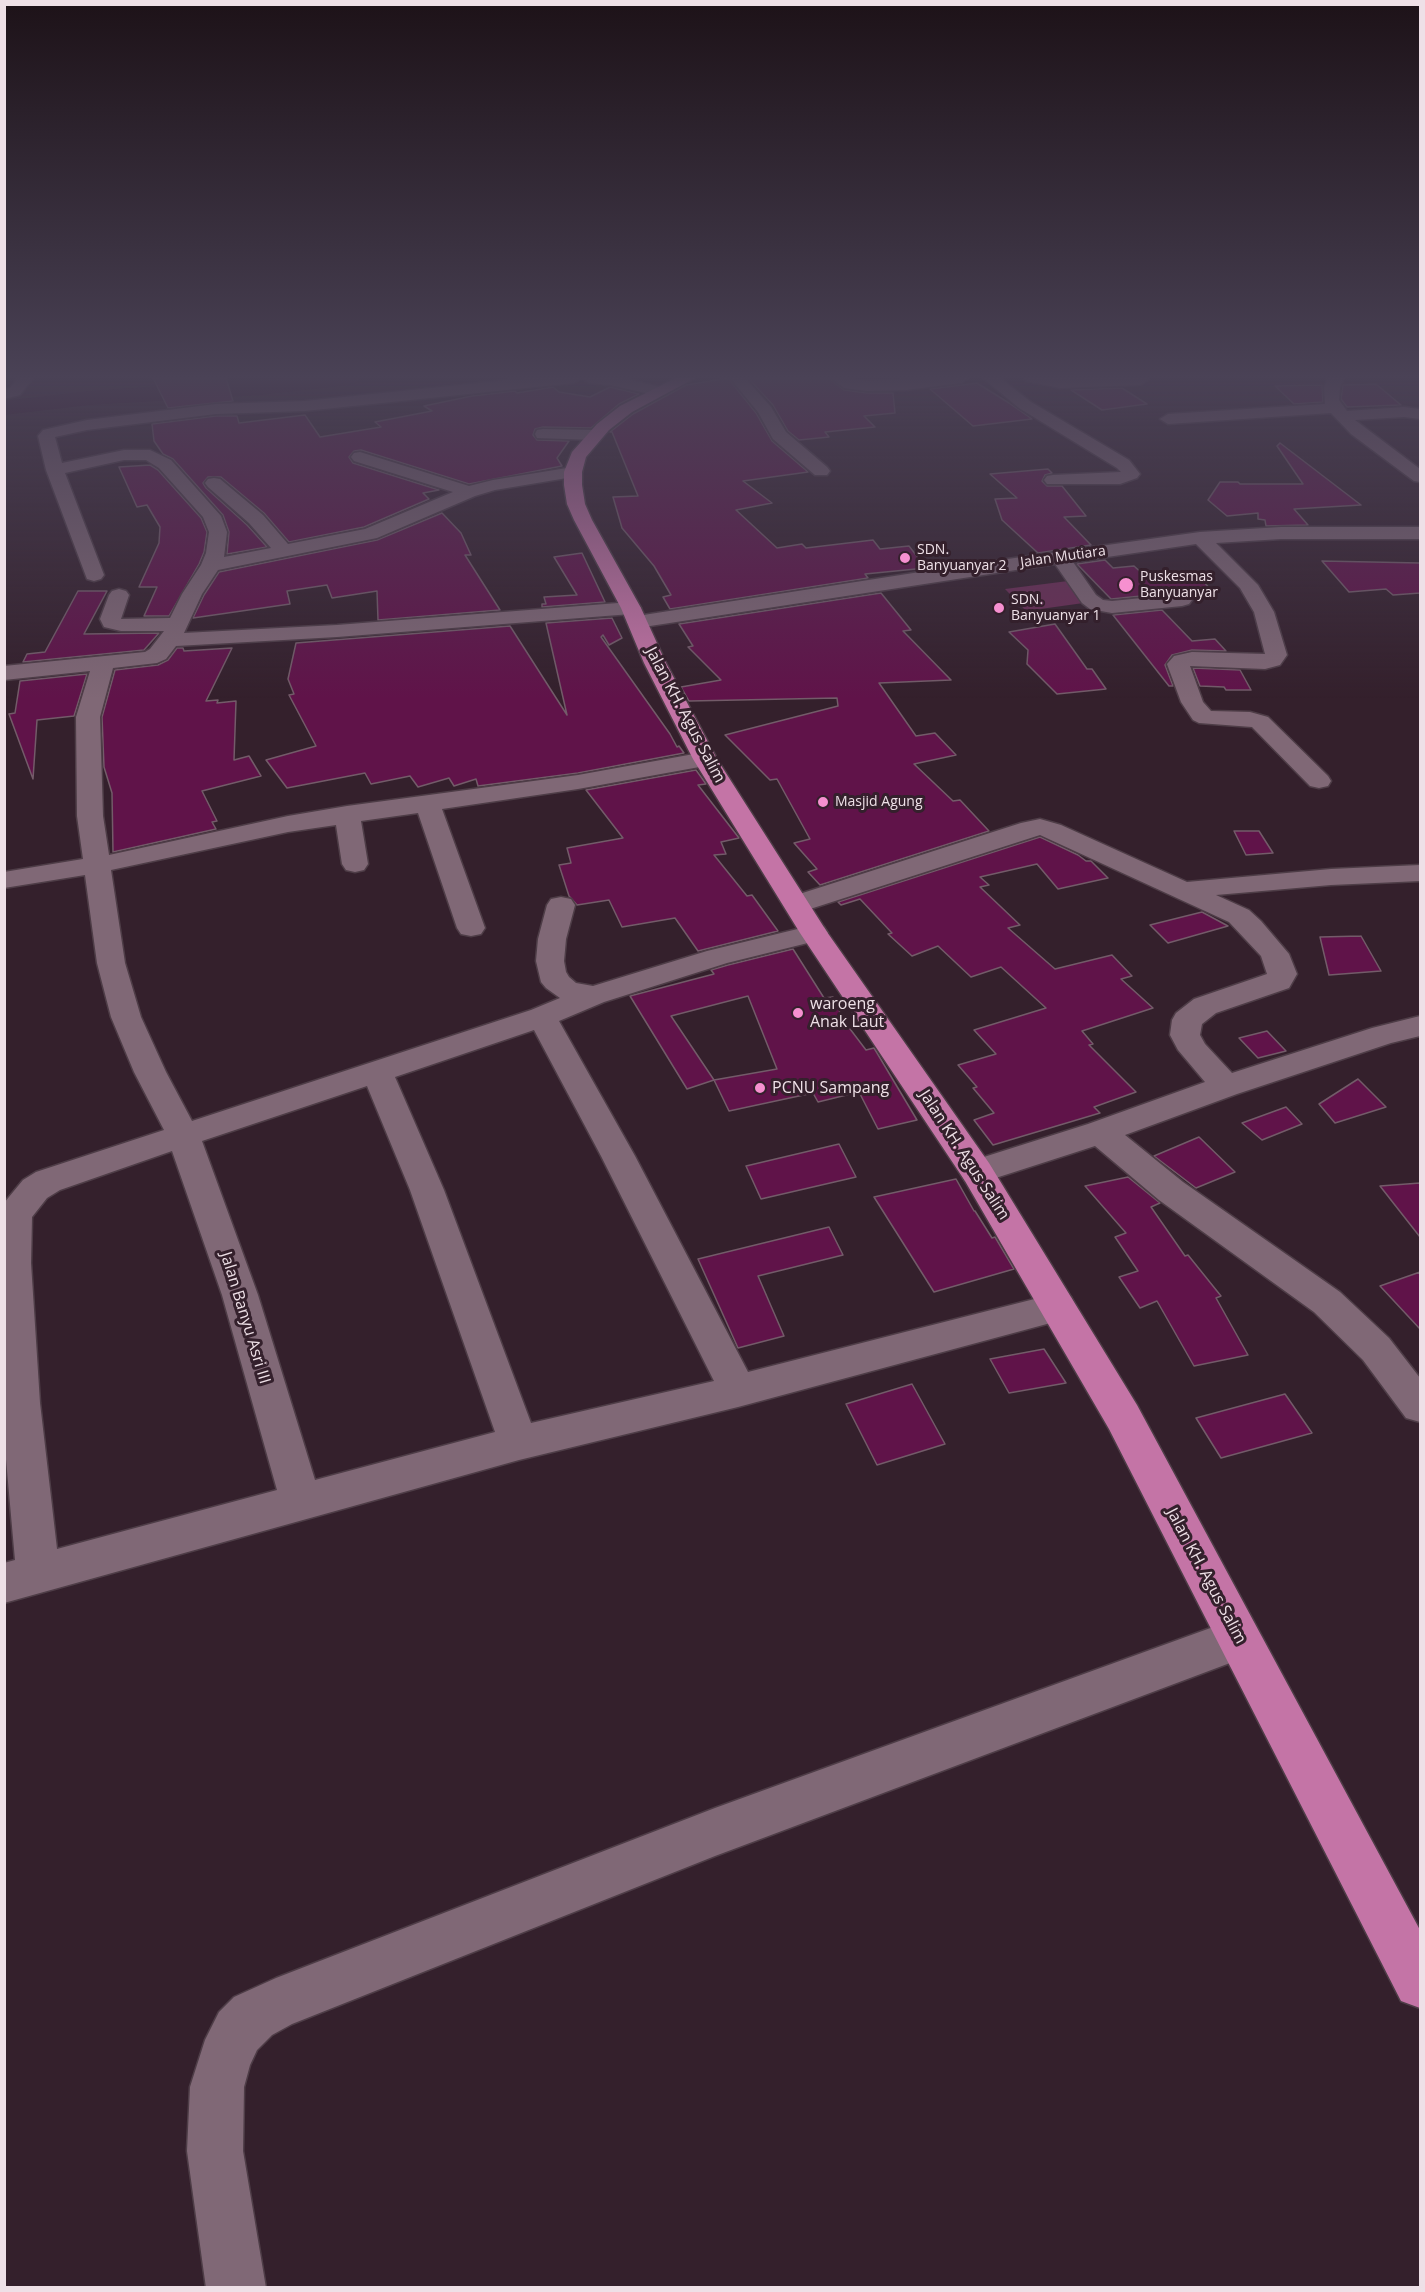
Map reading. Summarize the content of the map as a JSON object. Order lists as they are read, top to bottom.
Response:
{
  "streets": {
    "highway": ["Jalan KH. Agus Salim"],
    "street": ["Jalan Mutiara", "Jalan Banyu Asri III"]
  },
  "crossings": [
    ["Jalan Mutiara", "Jalan KH. Agus Salim"]
  ],
  "places": [
    "SDN. Banyuanyar 2",
    "Puskesmas Banyuanyar",
    "SDN. Banyuanyar 1",
    "Masjid Agung",
    "waroeng Anak Laut",
    "PCNU Sampang"
  ]
}
